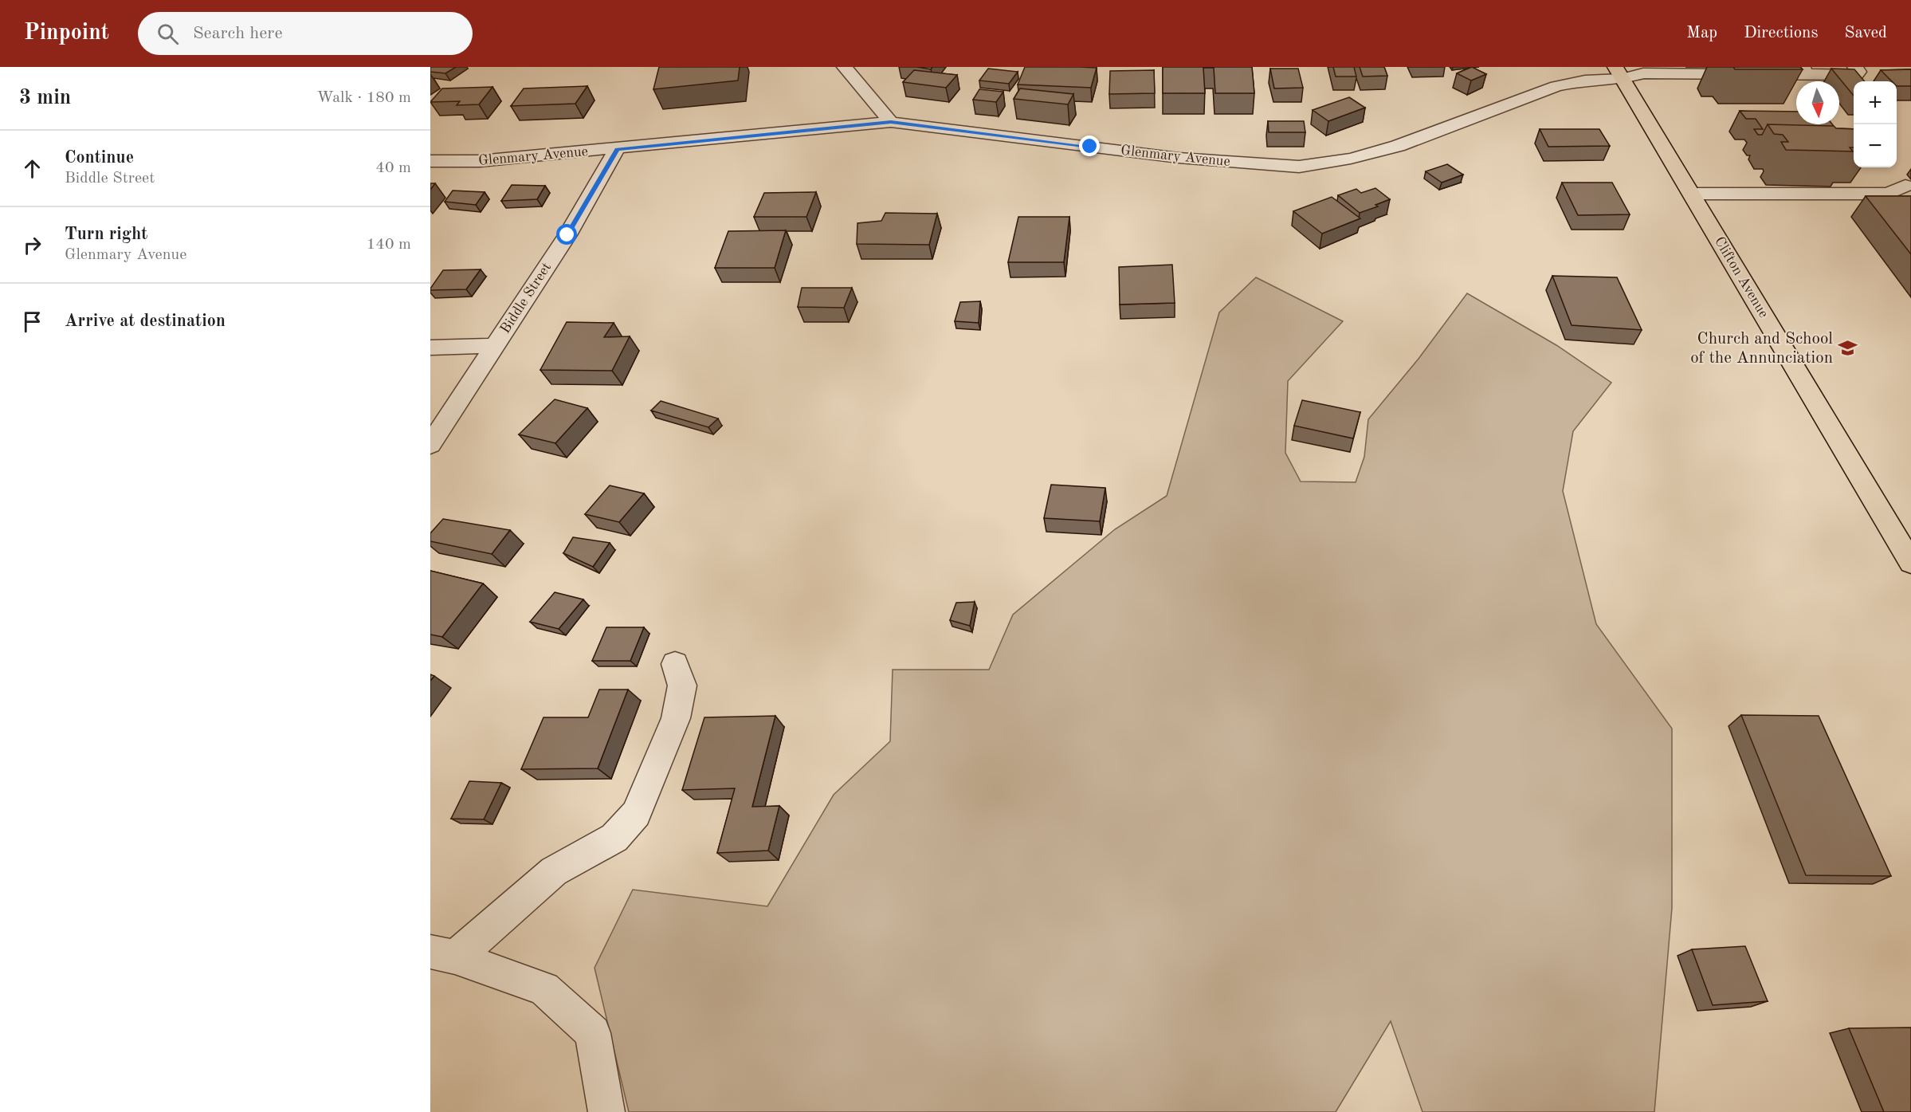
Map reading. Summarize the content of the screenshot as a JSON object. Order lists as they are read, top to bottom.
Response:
{
  "streets": {
    "main road": ["Clifton Avenue"],
    "street": ["Glenmary Avenue", "Biddle Street"]
  },
  "crossings": [
    ["Glenmary Avenue", "Clifton Avenue"],
    ["Glenmary Avenue", "Biddle Street"]
  ],
  "places": {
    "school or university": ["Church and School of the Annunciation"]
  },
  "north": "bottom",
  "page": {
    "header": "Pinpoint",
    "search": "Search here",
    "nav": ["Map", "Directions", "Saved"],
    "heading": ["3 min", "Walk · 180 m"],
    "map_buttons": ["+", "−"],
    "list": [
      ["Continue", "Biddle Street", "40 m"],
      ["Turn right", "Glenmary Avenue", "140 m"],
      "Arrive at destination"
    ]
  }
}
